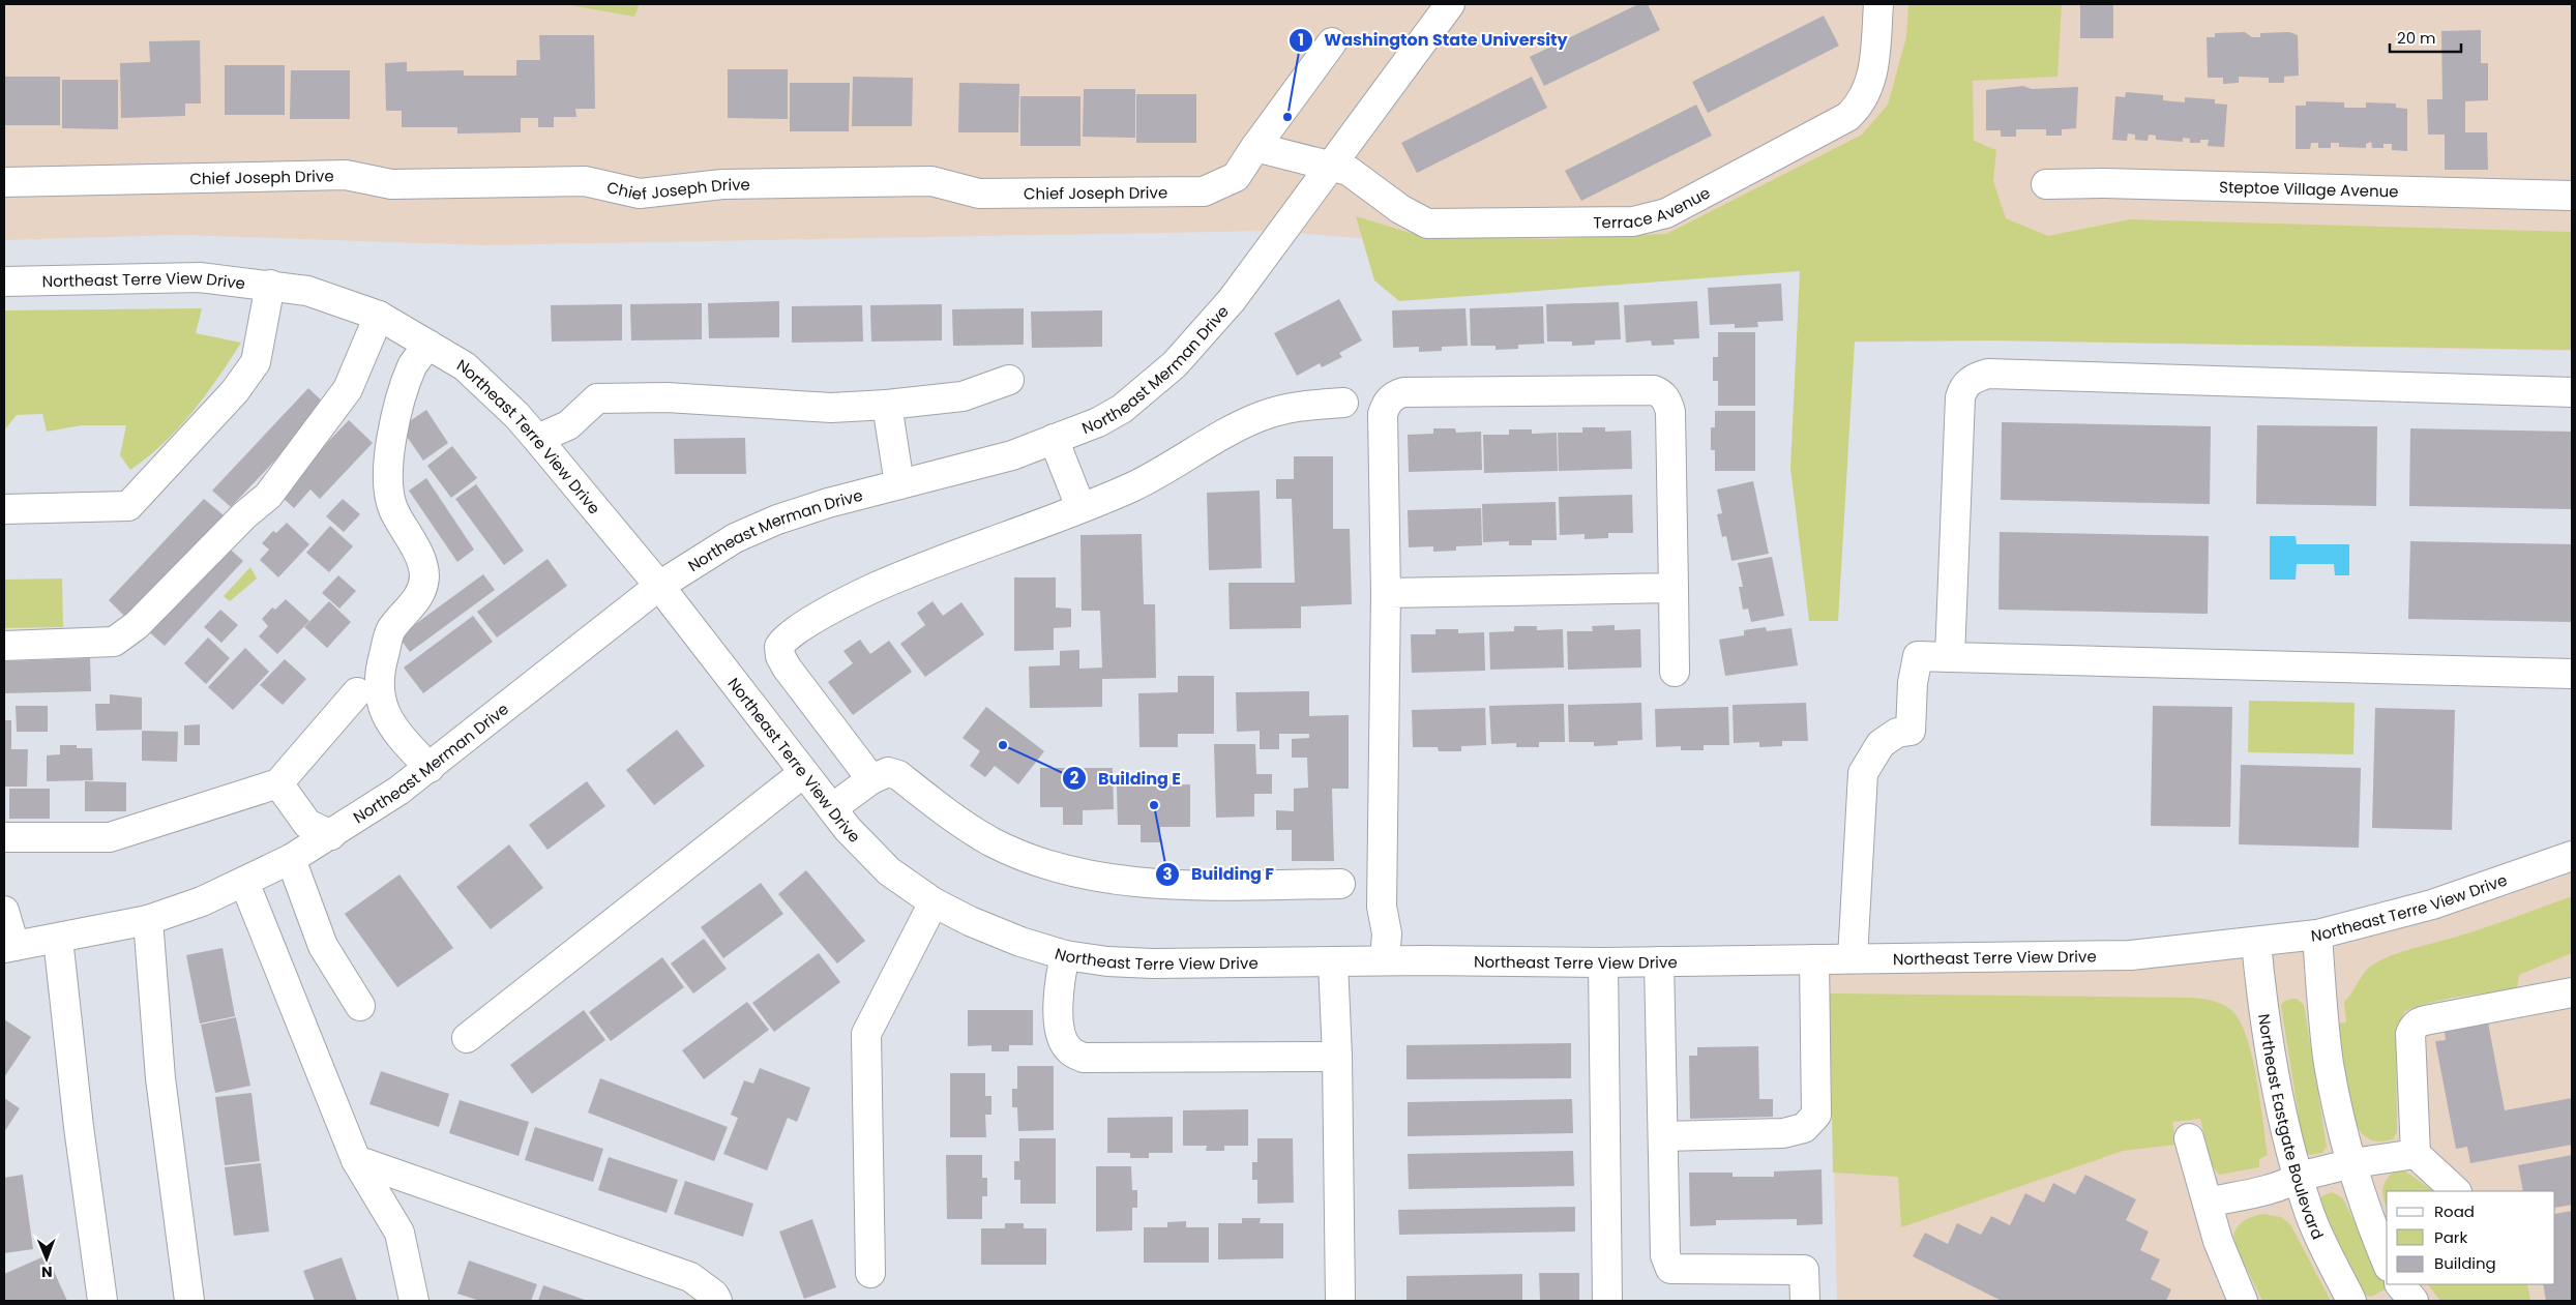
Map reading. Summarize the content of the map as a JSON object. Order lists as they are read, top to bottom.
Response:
{
  "streets": {
    "street": [
      "Chief Joseph Drive",
      "Steptoe Village Avenue",
      "Terrace Avenue",
      "Northeast Terre View Drive",
      "Northeast Merman Drive",
      "Northeast Eastgate Boulevard"
    ]
  },
  "crossings": [
    ["Terrace Avenue", "Northeast Merman Drive"],
    ["Northeast Terre View Drive", "Northeast Merman Drive"],
    ["Northeast Terre View Drive", "Northeast Eastgate Boulevard"]
  ],
  "places": ["Washington State University", "Building E", "Building F"],
  "legend": ["Road", "Park", "Building"],
  "scale_bar": "20 m",
  "north": "bottom"
}
